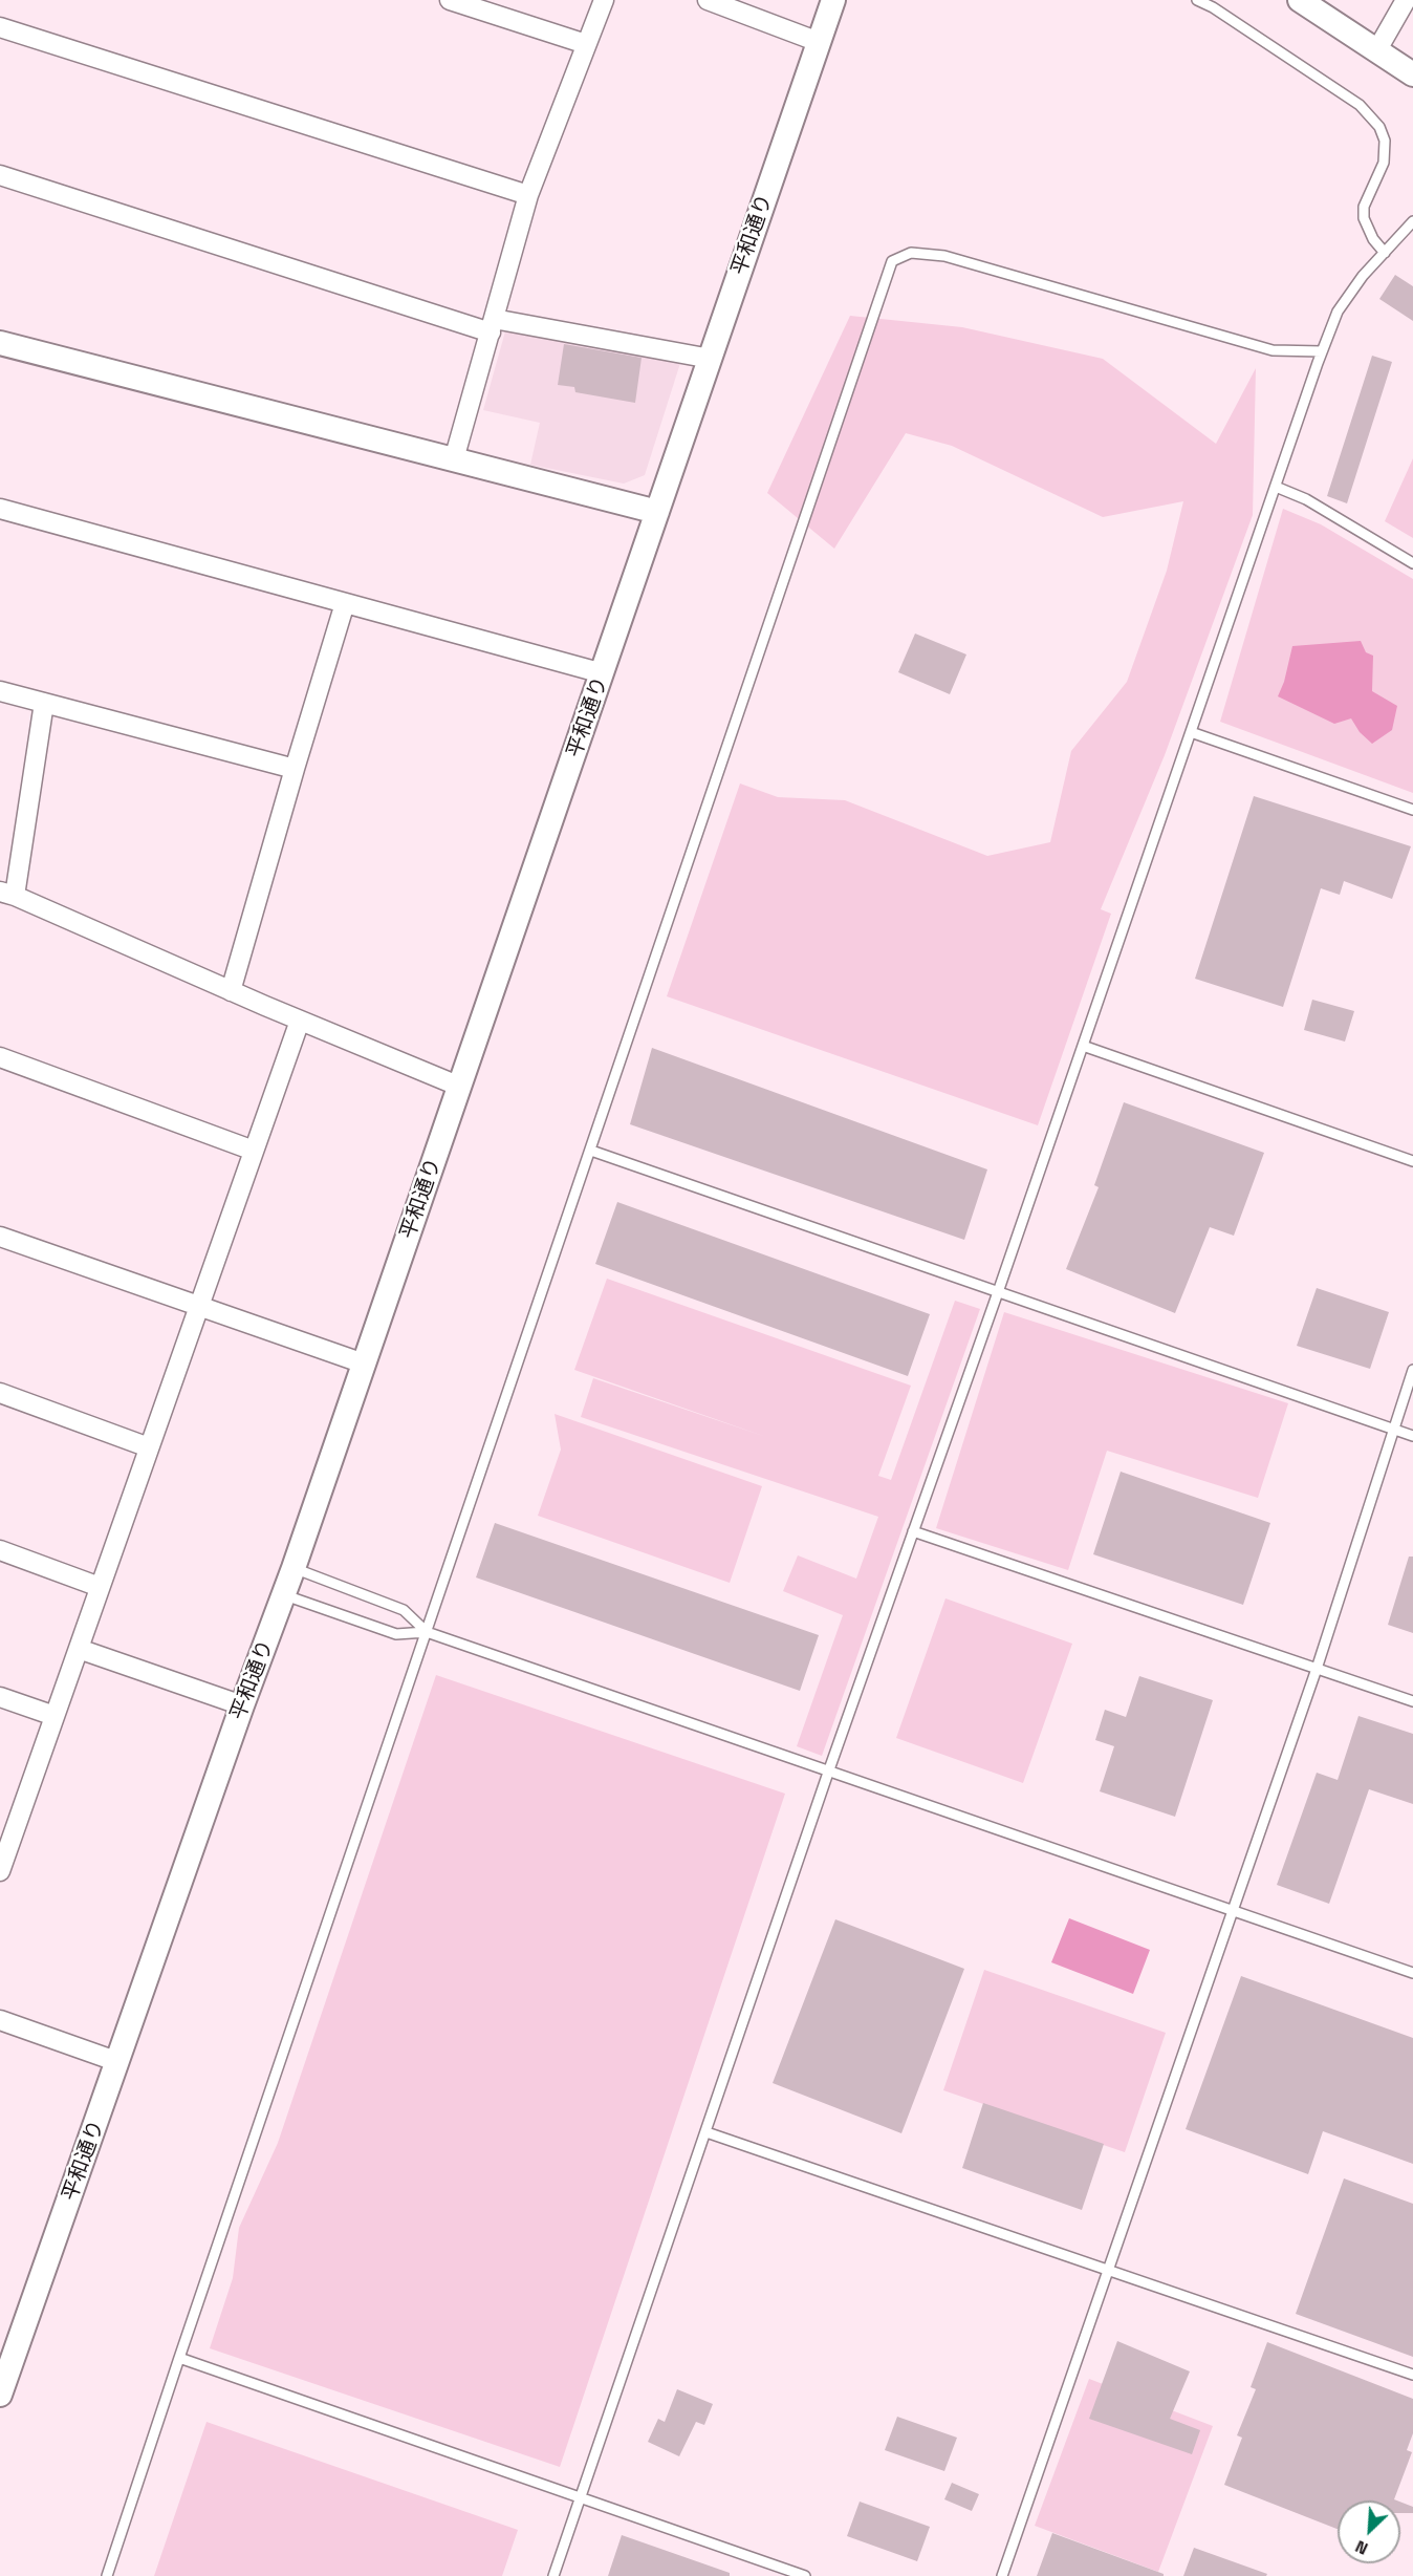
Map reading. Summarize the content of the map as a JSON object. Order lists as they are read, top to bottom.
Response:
{
  "streets": {
    "street": ["平和通り"]
  },
  "north": "bottom left"
}
